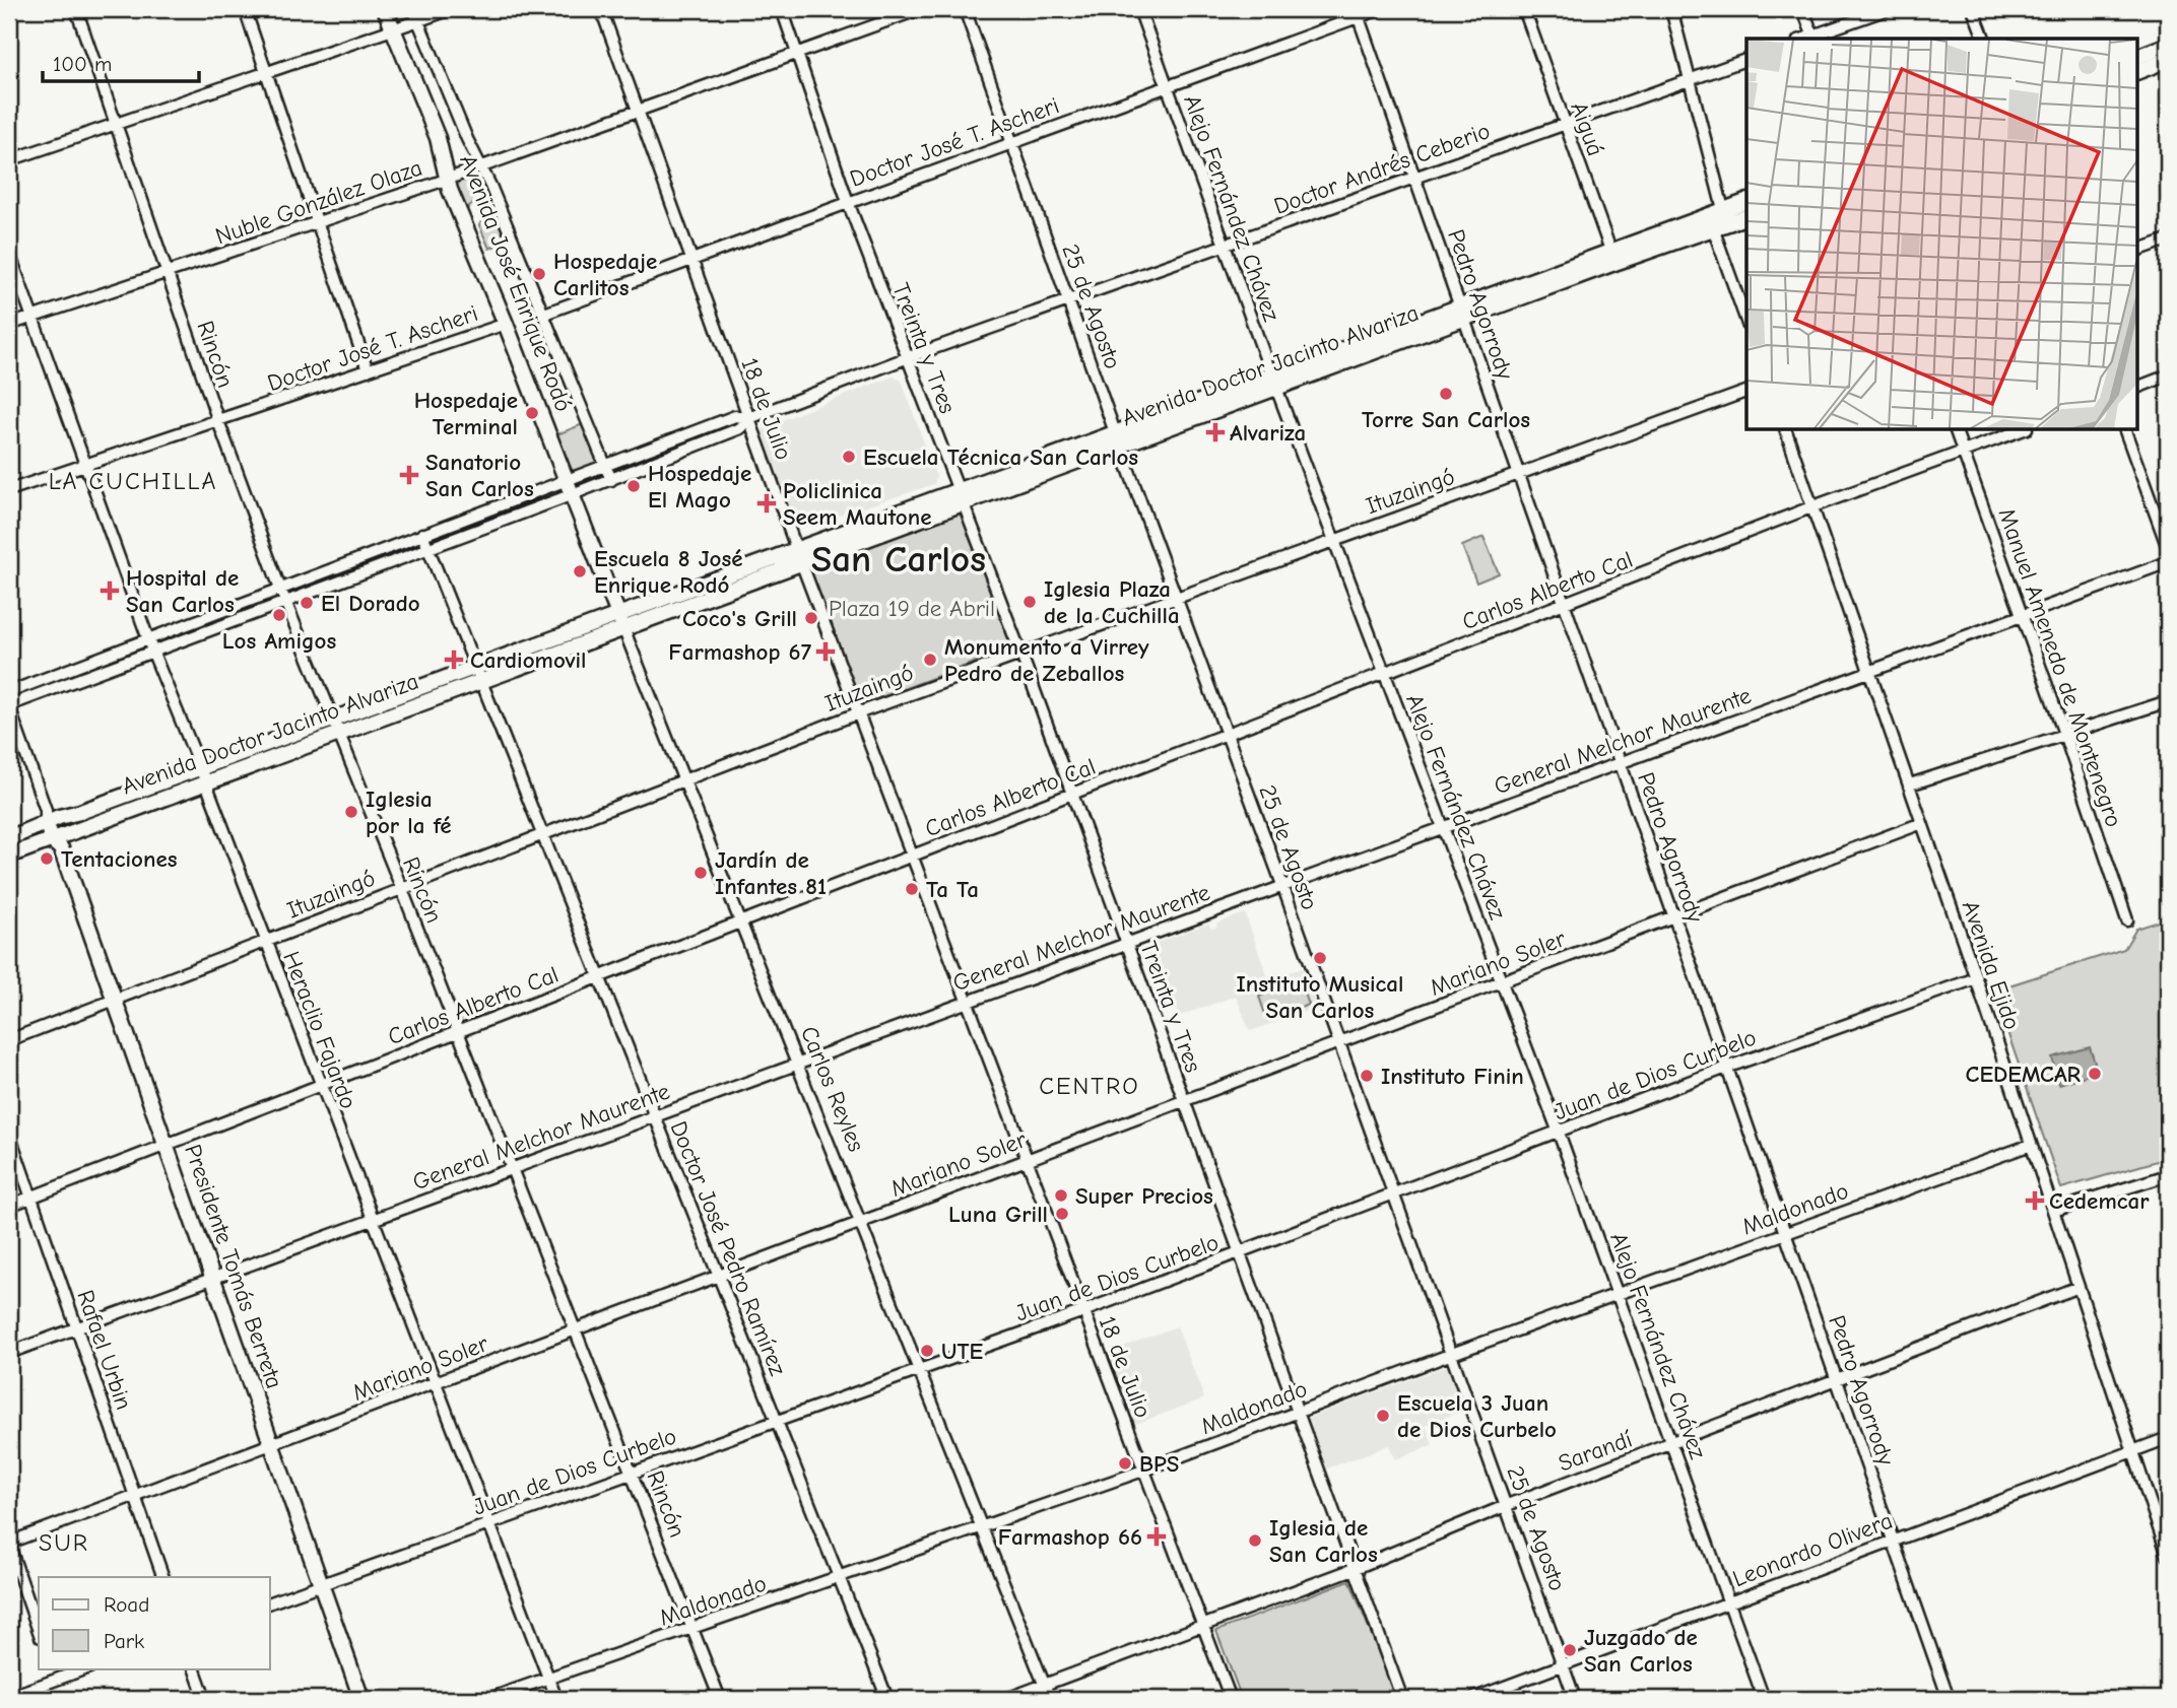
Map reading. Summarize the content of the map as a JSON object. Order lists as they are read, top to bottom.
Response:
{
  "streets": {
    "main road": [
      "Avenida José Enrique Rodó",
      "Avenida Doctor Jacinto Alvariza",
      "Carlos Reyles",
      "Presidente Tomás Berreta"
    ],
    "street": [
      "Aiguá",
      "Doctor José T. Ascheri",
      "Doctor Andrés Ceberio",
      "Nuble González Olaza",
      "Alejo Fernández Chávez",
      "Pedro Agorrody",
      "25 de Agosto",
      "Treinta y Tres",
      "Rincón",
      "18 de Julio",
      "Ituzaingó",
      "Carlos Alberto Cal",
      "Manuel Amenedo de Montenegro",
      "General Melchor Maurente",
      "Mariano Soler",
      "Avenida Ejido",
      "Heraclio Fajardo",
      "Juan de Dios Curbelo",
      "Maldonado",
      "Doctor José Pedro Ramírez",
      "Rafael Urbin",
      "Sarandí",
      "Leonardo Olivera"
    ]
  },
  "crossings": [
    ["Aiguá", "Doctor Andrés Ceberio"],
    ["Aiguá", "Avenida Doctor Jacinto Alvariza"],
    ["Doctor José T. Ascheri", "Alejo Fernández Chávez"],
    ["Doctor José T. Ascheri", "Avenida José Enrique Rodó"],
    ["Doctor José T. Ascheri", "Pedro Agorrody"],
    ["Doctor José T. Ascheri", "25 de Agosto"],
    ["Doctor José T. Ascheri", "Treinta y Tres"],
    ["Doctor José T. Ascheri", "Rincón"],
    ["Doctor José T. Ascheri", "18 de Julio"],
    ["Doctor José T. Ascheri", "Heraclio Fajardo"],
    ["Doctor Andrés Ceberio", "Alejo Fernández Chávez"],
    ["Doctor Andrés Ceberio", "Avenida José Enrique Rodó"],
    ["Doctor Andrés Ceberio", "Pedro Agorrody"],
    ["Doctor Andrés Ceberio", "25 de Agosto"],
    ["Doctor Andrés Ceberio", "Treinta y Tres"],
    ["Doctor Andrés Ceberio", "Rincón"],
    ["Doctor Andrés Ceberio", "18 de Julio"],
    ["Doctor Andrés Ceberio", "Heraclio Fajardo"],
    ["Doctor Andrés Ceberio", "Carlos Reyles"],
    ["Doctor Andrés Ceberio", "Doctor José Pedro Ramírez"],
    ["Doctor Andrés Ceberio", "Presidente Tomás Berreta"],
    ["Nuble González Olaza", "Avenida José Enrique Rodó"],
    ["Nuble González Olaza", "Treinta y Tres"],
    ["Nuble González Olaza", "Rincón"],
    ["Nuble González Olaza", "18 de Julio"],
    ["Nuble González Olaza", "Heraclio Fajardo"],
    ["Alejo Fernández Chávez", "Avenida Doctor Jacinto Alvariza"],
    ["Alejo Fernández Chávez", "Ituzaingó"],
    ["Alejo Fernández Chávez", "Carlos Alberto Cal"],
    ["Alejo Fernández Chávez", "General Melchor Maurente"],
    ["Alejo Fernández Chávez", "Mariano Soler"],
    ["Alejo Fernández Chávez", "Juan de Dios Curbelo"],
    ["Alejo Fernández Chávez", "Maldonado"],
    ["Alejo Fernández Chávez", "Sarandí"],
    ["Alejo Fernández Chávez", "Leonardo Olivera"],
    ["Avenida José Enrique Rodó", "Carlos Reyles"],
    ["Pedro Agorrody", "Avenida Doctor Jacinto Alvariza"],
    ["Pedro Agorrody", "Ituzaingó"],
    ["Pedro Agorrody", "Carlos Alberto Cal"],
    ["Pedro Agorrody", "General Melchor Maurente"],
    ["Pedro Agorrody", "Mariano Soler"],
    ["Pedro Agorrody", "Juan de Dios Curbelo"],
    ["Pedro Agorrody", "Maldonado"],
    ["Pedro Agorrody", "Sarandí"],
    ["Pedro Agorrody", "Leonardo Olivera"],
    ["25 de Agosto", "Avenida Doctor Jacinto Alvariza"],
    ["25 de Agosto", "Ituzaingó"],
    ["25 de Agosto", "Carlos Alberto Cal"],
    ["25 de Agosto", "General Melchor Maurente"],
    ["25 de Agosto", "Mariano Soler"],
    ["25 de Agosto", "Juan de Dios Curbelo"],
    ["25 de Agosto", "Maldonado"],
    ["25 de Agosto", "Sarandí"],
    ["25 de Agosto", "Leonardo Olivera"],
    ["Treinta y Tres", "Avenida Doctor Jacinto Alvariza"],
    ["Treinta y Tres", "Ituzaingó"],
    ["Treinta y Tres", "Carlos Alberto Cal"],
    ["Treinta y Tres", "General Melchor Maurente"],
    ["Treinta y Tres", "Mariano Soler"],
    ["Treinta y Tres", "Juan de Dios Curbelo"],
    ["Treinta y Tres", "Maldonado"],
    ["Treinta y Tres", "Sarandí"],
    ["Rincón", "Avenida Doctor Jacinto Alvariza"],
    ["Rincón", "Ituzaingó"],
    ["Rincón", "Carlos Alberto Cal"],
    ["Rincón", "General Melchor Maurente"],
    ["Rincón", "Mariano Soler"],
    ["Rincón", "Juan de Dios Curbelo"],
    ["Rincón", "Maldonado"],
    ["Avenida Doctor Jacinto Alvariza", "18 de Julio"],
    ["Avenida Doctor Jacinto Alvariza", "Heraclio Fajardo"],
    ["Avenida Doctor Jacinto Alvariza", "Carlos Reyles"],
    ["Avenida Doctor Jacinto Alvariza", "Doctor José Pedro Ramírez"],
    ["Avenida Doctor Jacinto Alvariza", "Presidente Tomás Berreta"],
    ["18 de Julio", "Ituzaingó"],
    ["18 de Julio", "Carlos Alberto Cal"],
    ["18 de Julio", "General Melchor Maurente"],
    ["18 de Julio", "Mariano Soler"],
    ["18 de Julio", "Juan de Dios Curbelo"],
    ["18 de Julio", "Maldonado"],
    ["18 de Julio", "Sarandí"],
    ["Ituzaingó", "Heraclio Fajardo"],
    ["Ituzaingó", "Carlos Reyles"],
    ["Ituzaingó", "Doctor José Pedro Ramírez"],
    ["Ituzaingó", "Presidente Tomás Berreta"],
    ["Carlos Alberto Cal", "Manuel Amenedo de Montenegro"],
    ["Carlos Alberto Cal", "Avenida Ejido"],
    ["Carlos Alberto Cal", "Heraclio Fajardo"],
    ["Carlos Alberto Cal", "Carlos Reyles"],
    ["Carlos Alberto Cal", "Doctor José Pedro Ramírez"],
    ["Carlos Alberto Cal", "Presidente Tomás Berreta"],
    ["Carlos Alberto Cal", "Rafael Urbin"],
    ["Manuel Amenedo de Montenegro", "General Melchor Maurente"],
    ["General Melchor Maurente", "Avenida Ejido"],
    ["General Melchor Maurente", "Heraclio Fajardo"],
    ["General Melchor Maurente", "Carlos Reyles"],
    ["General Melchor Maurente", "Doctor José Pedro Ramírez"],
    ["General Melchor Maurente", "Presidente Tomás Berreta"],
    ["General Melchor Maurente", "Rafael Urbin"],
    ["Mariano Soler", "Avenida Ejido"],
    ["Mariano Soler", "Heraclio Fajardo"],
    ["Mariano Soler", "Carlos Reyles"],
    ["Mariano Soler", "Doctor José Pedro Ramírez"],
    ["Mariano Soler", "Presidente Tomás Berreta"],
    ["Mariano Soler", "Rafael Urbin"],
    ["Avenida Ejido", "Juan de Dios Curbelo"],
    ["Avenida Ejido", "Maldonado"],
    ["Avenida Ejido", "Sarandí"],
    ["Avenida Ejido", "Leonardo Olivera"],
    ["Heraclio Fajardo", "Juan de Dios Curbelo"],
    ["Heraclio Fajardo", "Maldonado"],
    ["Juan de Dios Curbelo", "Carlos Reyles"],
    ["Juan de Dios Curbelo", "Doctor José Pedro Ramírez"],
    ["Juan de Dios Curbelo", "Presidente Tomás Berreta"],
    ["Carlos Reyles", "Maldonado"],
    ["Carlos Reyles", "Sarandí"],
    ["Maldonado", "Doctor José Pedro Ramírez"]
  ],
  "districts": [
    "LA CUCHILLA",
    "San Carlos",
    "CENTRO",
    "SUR"
  ],
  "parks": ["Plaza 19 de Abril"],
  "places": {
    "other": [
      "Hospedaje Carlitos",
      "Torre San Carlos",
      "Hospedaje Terminal",
      "Escuela Técnica San Carlos",
      "Hospedaje El Mago",
      "Escuela 8 José Enrique Rodó",
      "Iglesia Plaza de la Cuchilla",
      "El Dorado",
      "Los Amigos",
      "Coco's Grill",
      "Monumento a Virrey Pedro de Zeballos",
      "Iglesia por la fé",
      "Tentaciones",
      "Jardín de Infantes 81",
      "Ta Ta",
      "Instituto Musical San Carlos",
      "CEDEMCAR",
      "Instituto Finin",
      "Super Precios",
      "Luna Grill",
      "UTE",
      "Escuela 3 Juan de Dios Curbelo",
      "BPS",
      "Iglesia de San Carlos",
      "Juzgado de San Carlos"
    ],
    "health": [
      "Alvariza",
      "Sanatorio San Carlos",
      "Policlinica Seem Mautone",
      "Hospital de San Carlos",
      "Farmashop 67",
      "Cardiomovil",
      "Cedemcar",
      "Farmashop 66"
    ]
  },
  "legend": ["Road", "Park"],
  "scale_bar": "100 m"
}
